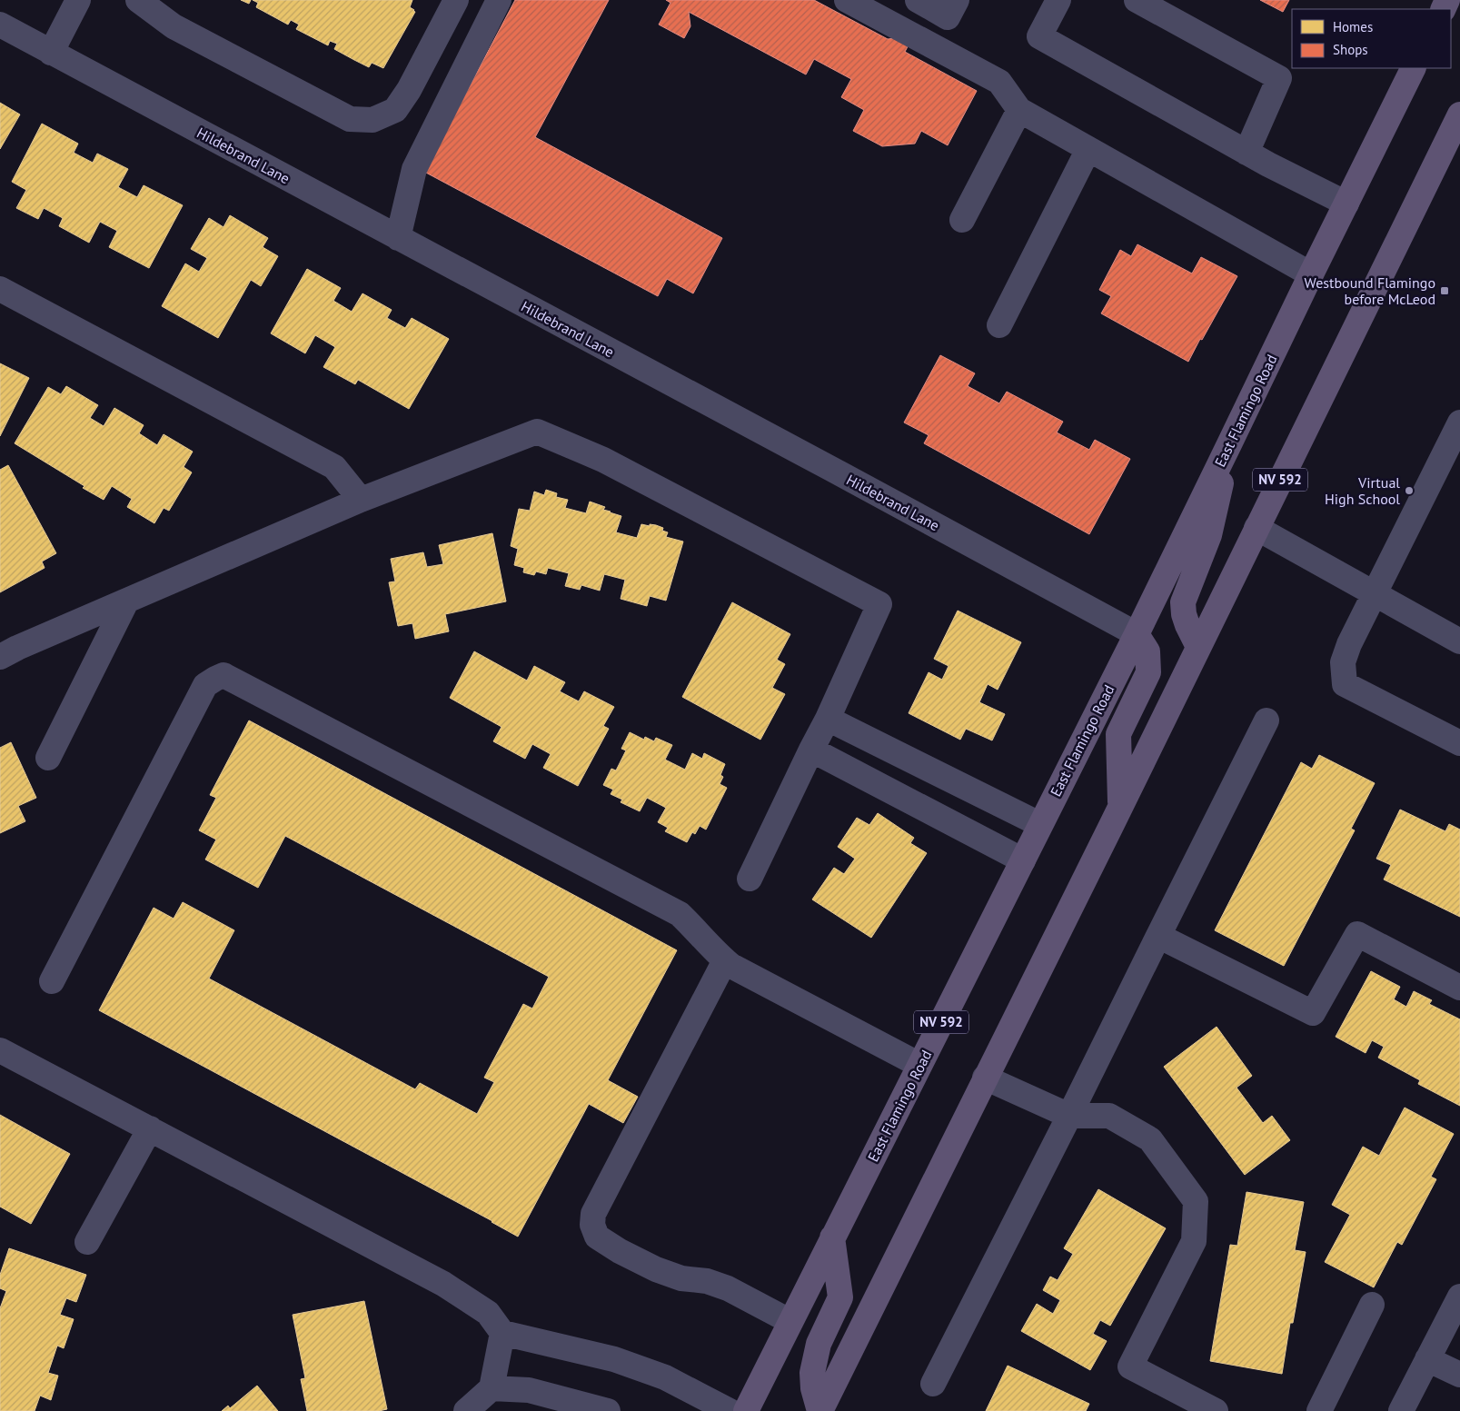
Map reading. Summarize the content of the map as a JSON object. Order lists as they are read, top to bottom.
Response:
{
  "streets": {
    "main road": ["East Flamingo Road", "NV 592"],
    "street": ["Hildebrand Lane"]
  },
  "crossings": [
    ["Hildebrand Lane", "East Flamingo Road"]
  ],
  "places": {
    "transit": ["Westbound Flamingo before McLeod"],
    "other": ["Virtual High School"]
  },
  "legend": ["Homes", "Shops"]
}
